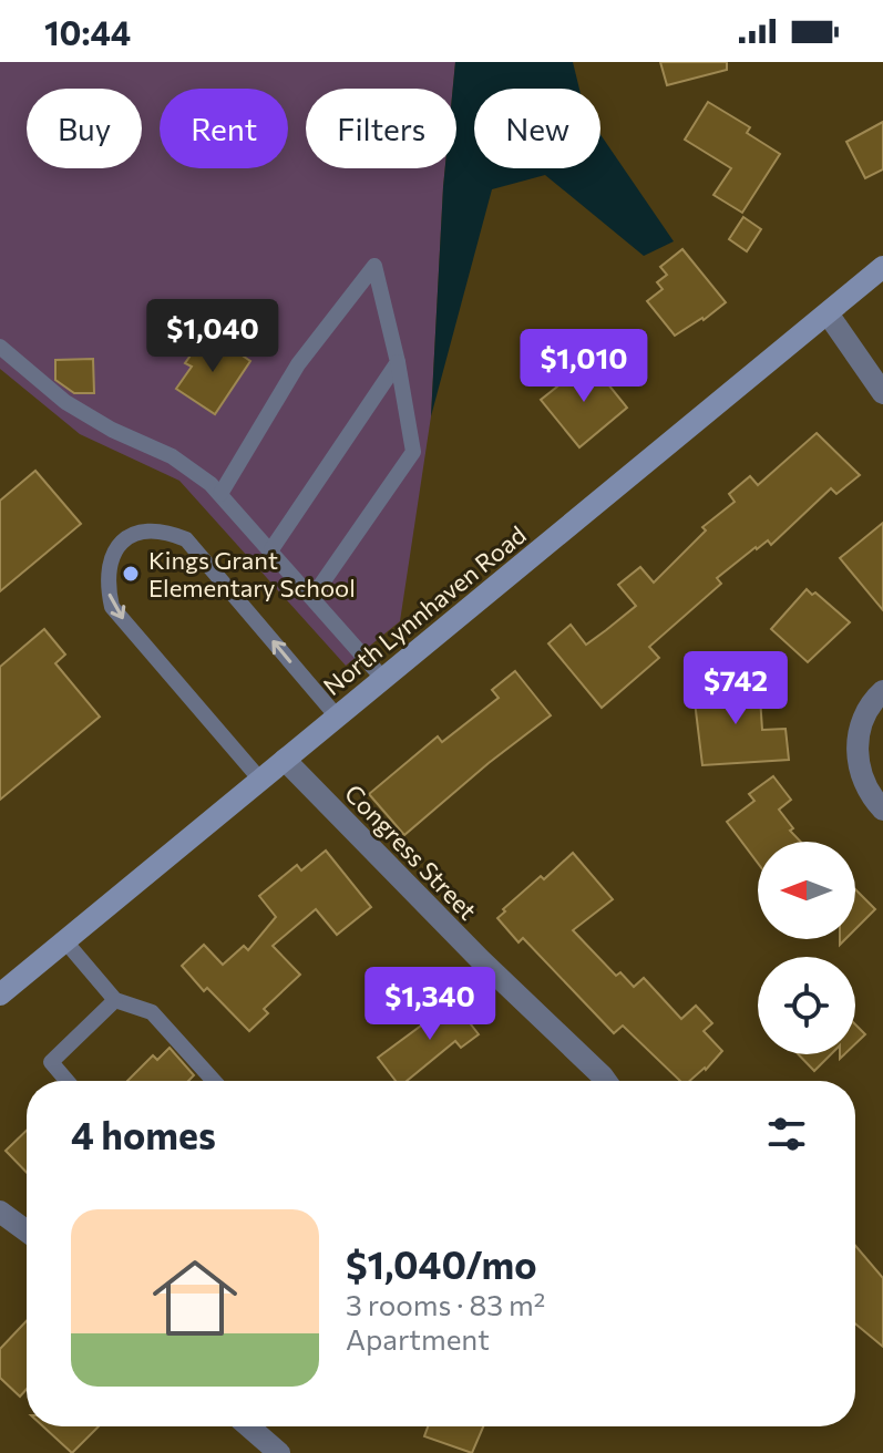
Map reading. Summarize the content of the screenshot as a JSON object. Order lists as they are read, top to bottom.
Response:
{
  "streets": {
    "street": ["North Lynnhaven Road", "Congress Street"]
  },
  "crossings": [
    ["North Lynnhaven Road", "Congress Street"]
  ],
  "places": ["Kings Grant Elementary School"],
  "north": "left",
  "page": {
    "status": "10:44",
    "chip": [
      "Buy",
      "Rent",
      "Filters",
      "New"
    ],
    "price": [
      "$1,040",
      "$1,010",
      "$742",
      "$1,340"
    ],
    "heading": "4 homes",
    "list": [
      {
        "name": "$1,040/mo",
        "note": "3 rooms · 83 m² · Apartment"
      }
    ]
  }
}
